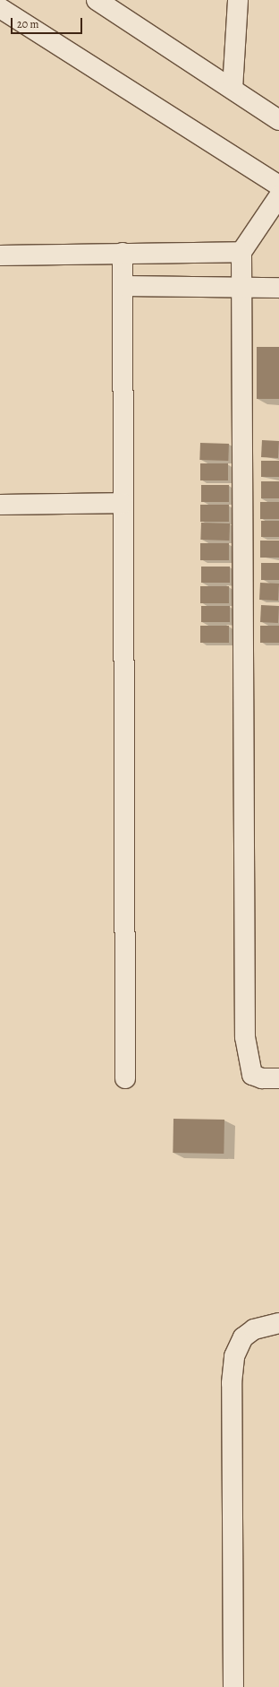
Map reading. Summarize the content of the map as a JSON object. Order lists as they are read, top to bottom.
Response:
{
  "scale_bar": "20 m"
}
